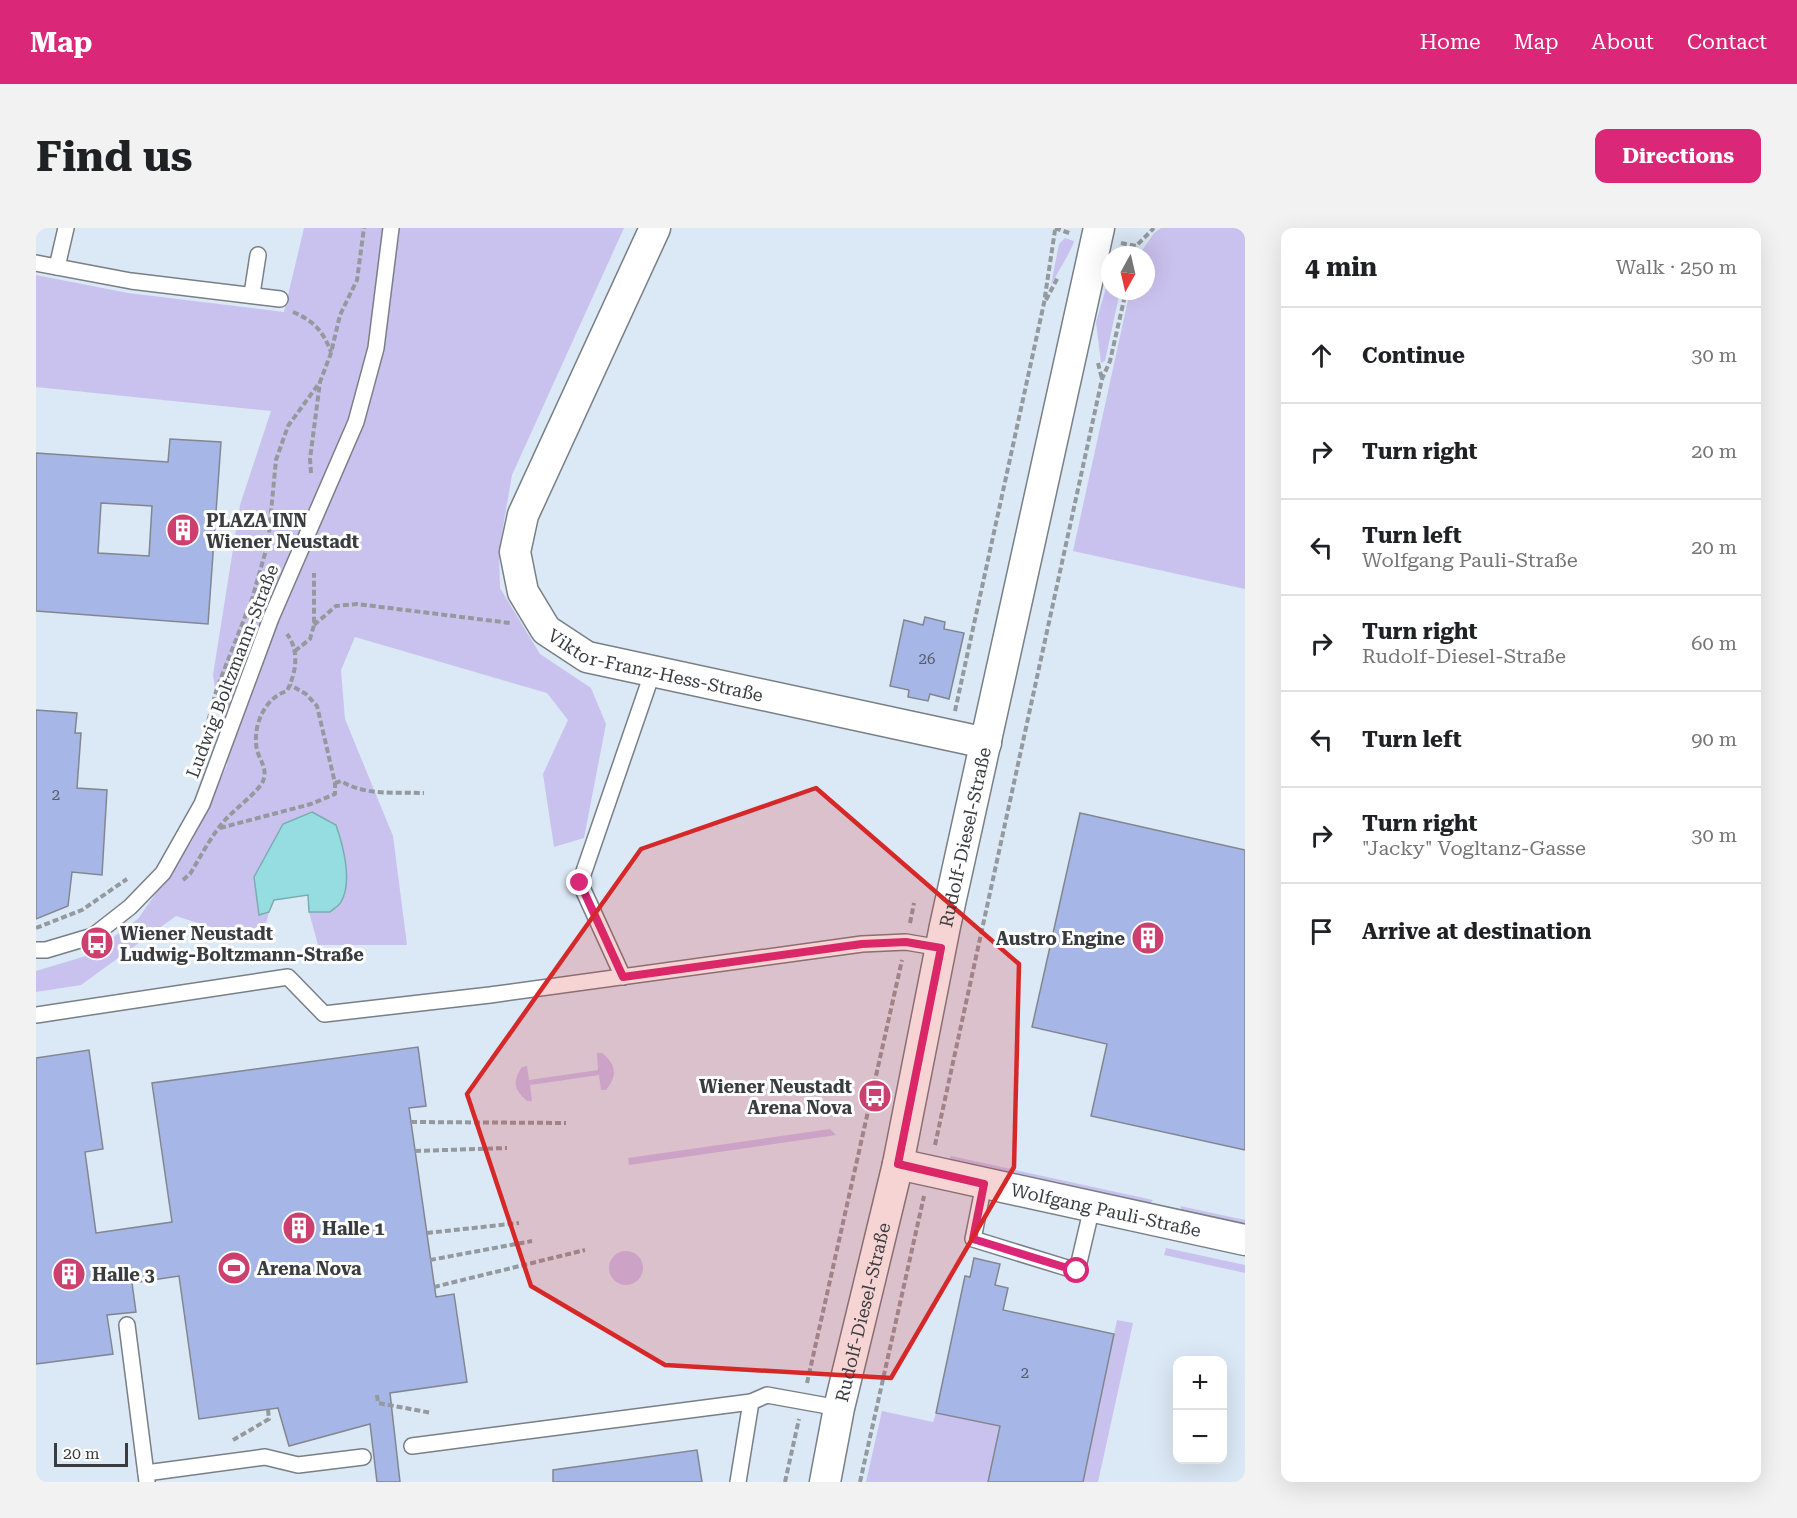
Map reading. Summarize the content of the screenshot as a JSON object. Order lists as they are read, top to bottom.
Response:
{
  "streets": {
    "street": ["Viktor-Franz-Hess-Straße", "Rudolf-Diesel-Straße", "Wolfgang Pauli-Straße"],
    "lane": ["Ludwig Boltzmann-Straße"]
  },
  "crossings": [
    ["Viktor-Franz-Hess-Straße", "Rudolf-Diesel-Straße"],
    ["Rudolf-Diesel-Straße", "Wolfgang Pauli-Straße"]
  ],
  "places": {
    "building": [
      "PLAZA INN Wiener Neustadt",
      "Austro Engine",
      "Halle 1",
      "Halle 3"
    ],
    "bus stop": ["Wiener Neustadt Ludwig-Boltzmann-Straße", "Wiener Neustadt Arena Nova"],
    "sports": ["Arena Nova"]
  },
  "house_numbers": ["26", "2", "2"],
  "scale_bar": "20 m",
  "north": "bottom",
  "page": {
    "header": "Map",
    "nav": [
      "Home",
      "Map",
      "About",
      "Contact"
    ],
    "buttons": "Directions",
    "title": "Find us",
    "heading": ["4 min", "Walk · 250 m"],
    "list": [
      ["Continue", "30 m"],
      ["Turn right", "20 m"],
      ["Turn left", "Wolfgang Pauli-Straße", "20 m"],
      ["Turn right", "Rudolf-Diesel-Straße", "60 m"],
      ["Turn left", "90 m"],
      ["Turn right", "\"Jacky\" Vogltanz-Gasse", "30 m"],
      "Arrive at destination"
    ],
    "map_buttons": ["+", "−"],
    "scale": "20 m"
  }
}
